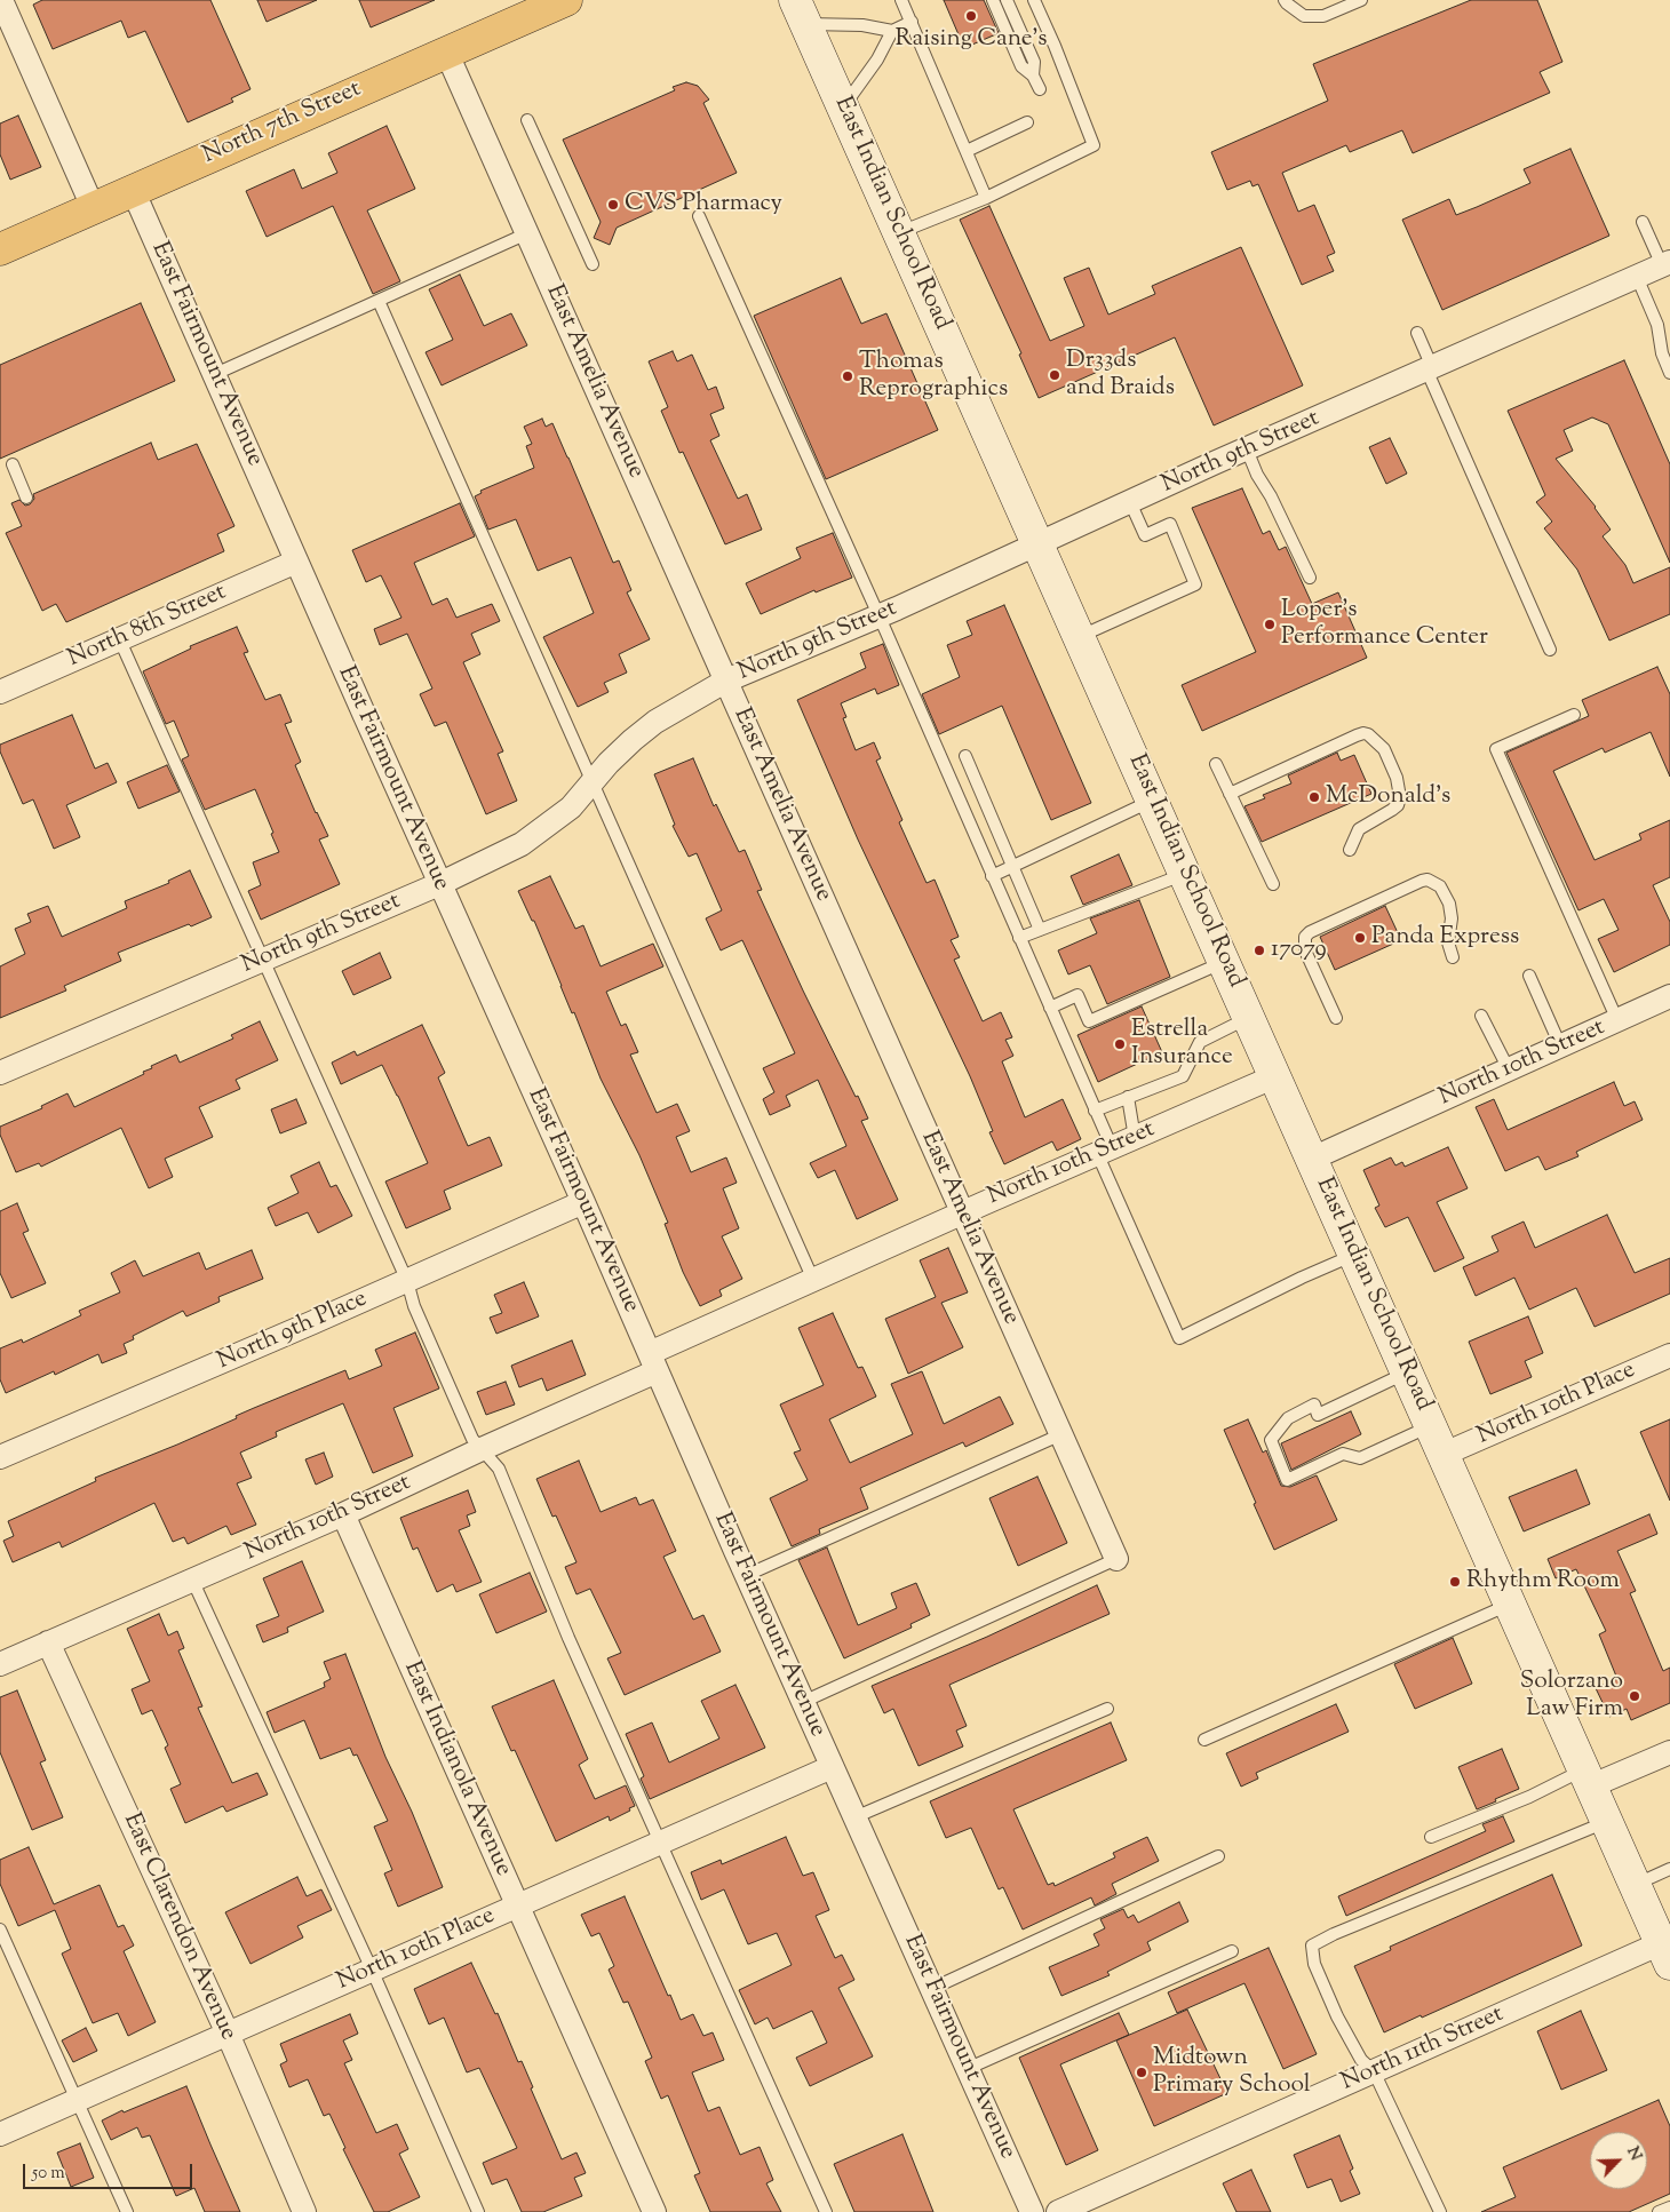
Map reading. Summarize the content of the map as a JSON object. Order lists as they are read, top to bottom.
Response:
{
  "streets": {
    "main road": ["North 7th Street", "East Indian School Road"],
    "street": [
      "East Fairmount Avenue",
      "East Amelia Avenue",
      "North 9th Street",
      "North 8th Street",
      "North 10th Street",
      "North 9th Place",
      "North 10th Place",
      "East Indianola Avenue",
      "East Clarendon Avenue",
      "North 11th Street"
    ]
  },
  "crossings": [
    ["North 7th Street", "East Fairmount Avenue"],
    ["North 7th Street", "East Amelia Avenue"],
    ["East Indian School Road", "North 9th Street"],
    ["East Indian School Road", "North 10th Street"],
    ["East Indian School Road", "North 10th Place"],
    ["East Indian School Road", "North 11th Street"],
    ["East Fairmount Avenue", "North 9th Street"],
    ["East Fairmount Avenue", "North 8th Street"],
    ["East Fairmount Avenue", "North 10th Street"],
    ["East Fairmount Avenue", "North 9th Place"],
    ["East Fairmount Avenue", "North 10th Place"],
    ["East Amelia Avenue", "North 9th Street"],
    ["East Amelia Avenue", "North 10th Street"],
    ["North 10th Street", "East Indianola Avenue"],
    ["North 10th Street", "East Clarendon Avenue"],
    ["North 10th Place", "East Indianola Avenue"],
    ["North 10th Place", "East Clarendon Avenue"]
  ],
  "places": [
    "Raising Cane's",
    "CVS Pharmacy",
    "Dr33ds and Braids",
    "Thomas Reprographics",
    "Loper's Performance Center",
    "McDonald's",
    "Panda Express",
    "17079",
    "Estrella Insurance",
    "Rhythm Room",
    "Solorzano Law Firm",
    "Midtown Primary School"
  ],
  "scale_bar": "50 m",
  "north": "top right"
}
